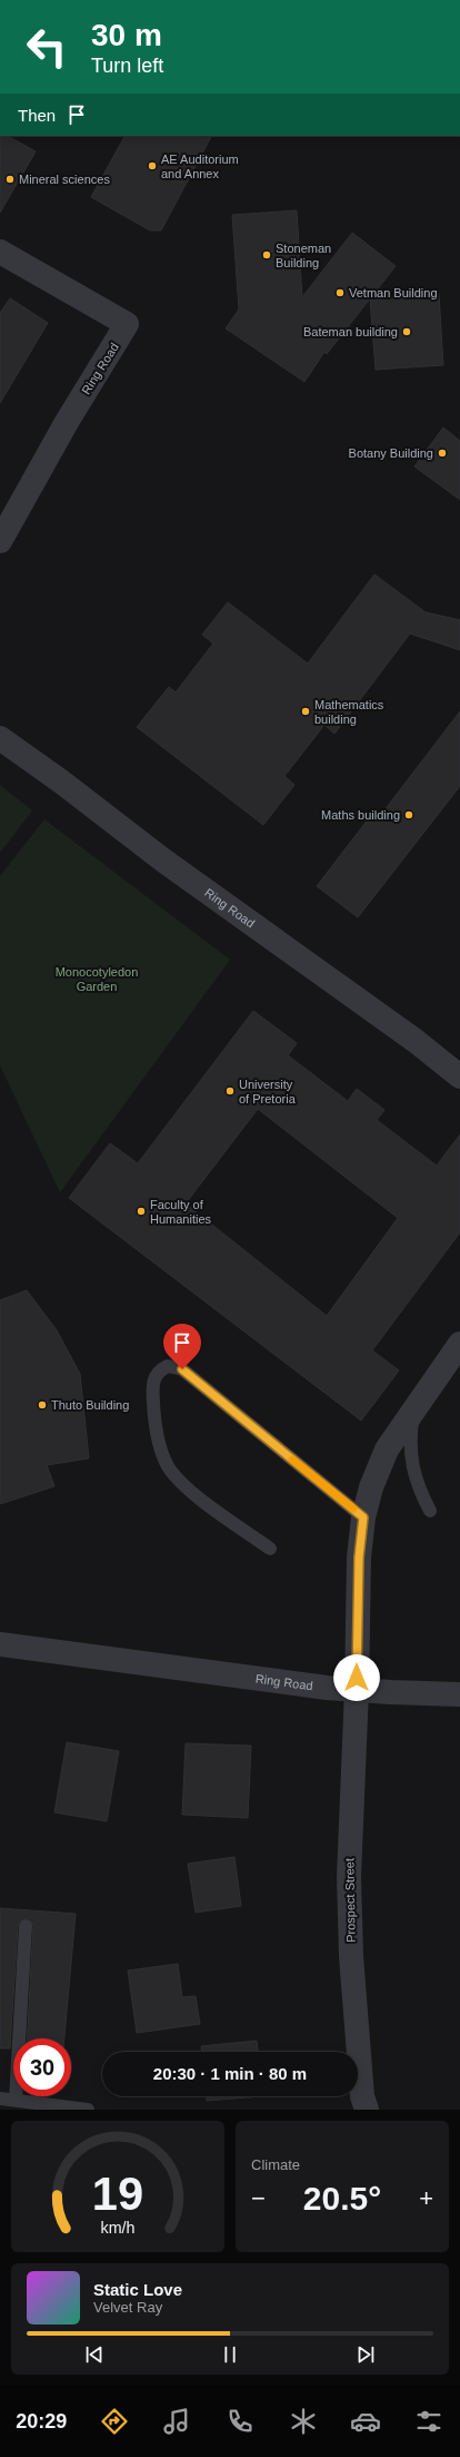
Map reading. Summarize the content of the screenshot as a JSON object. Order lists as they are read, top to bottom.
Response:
{
  "streets": {
    "street": ["Ring Road", "Prospect Street"]
  },
  "crossings": [
    ["Ring Road", "Prospect Street"]
  ],
  "parks": ["Monocotyledon Garden"],
  "places": [
    "AE Auditorium and Annex",
    "Mineral sciences",
    "Stoneman Building",
    "Vetman Building",
    "Bateman building",
    "Botany Building",
    "Mathematics building",
    "Maths building",
    "University of Pretoria",
    "Faculty of Humanities",
    "Thuto Building"
  ],
  "page": {
    "turn": ["30 m", "Turn left"],
    "then": "Then",
    "limit": "30",
    "trip": "20:30 · 1 min · 80 m",
    "tile": "Climate",
    "heat": ["−", "20.5°", "+"],
    "song": ["Static Love", "Velvet Ray"],
    "tabs": "20:29",
    "gauge": ["19", "km/h"]
  }
}
